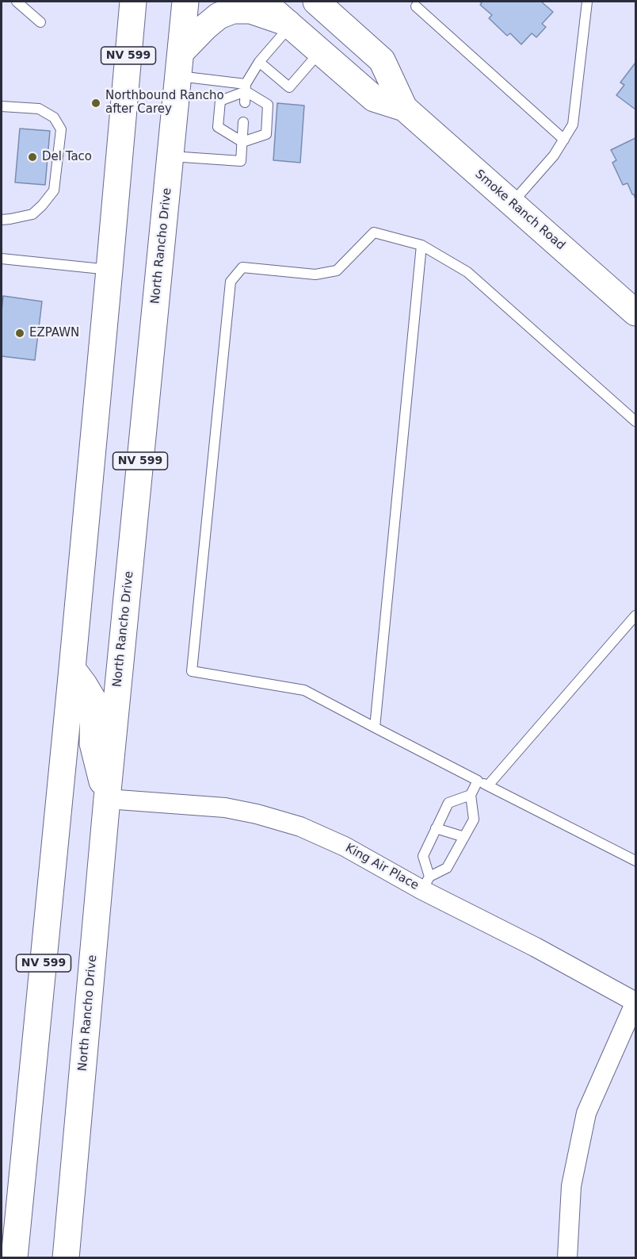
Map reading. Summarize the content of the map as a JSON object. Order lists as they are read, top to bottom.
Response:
{
  "streets": {
    "main road": ["NV 599", "Smoke Ranch Road", "North Rancho Drive"],
    "street": ["King Air Place"]
  },
  "crossings": [
    ["North Rancho Drive", "King Air Place"]
  ],
  "places": ["Northbound Rancho after Carey", "Del Taco", "EZPAWN"]
}
